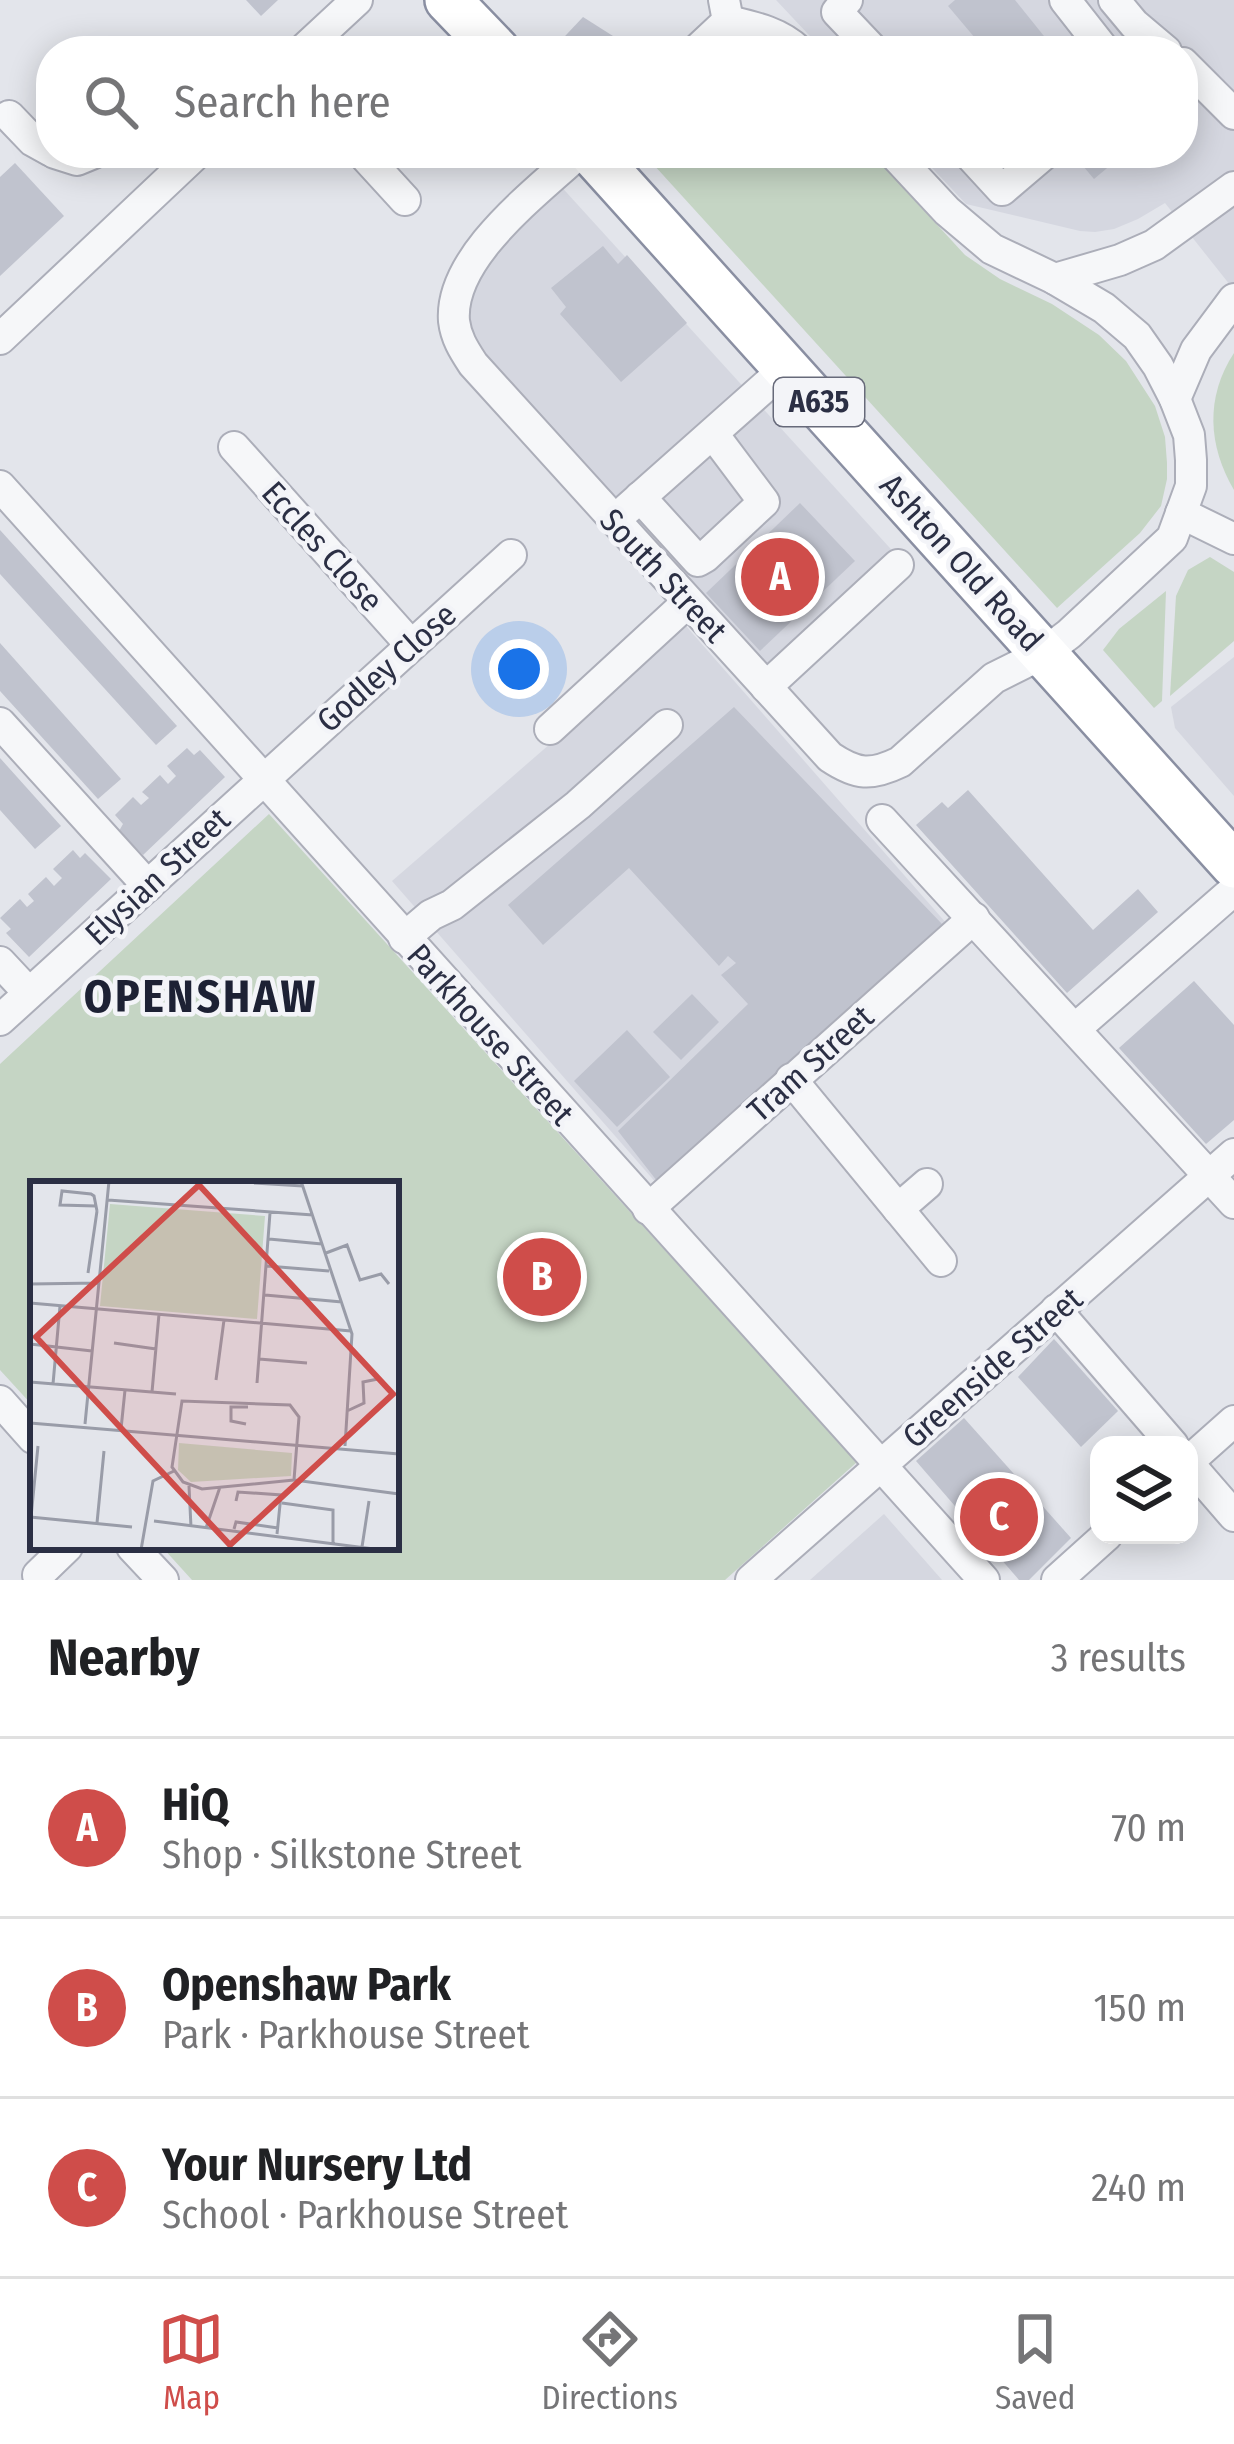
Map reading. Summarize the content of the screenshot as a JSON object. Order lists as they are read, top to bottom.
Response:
{
  "streets": {
    "highway": ["A635", "Ashton Old Road"],
    "street": [
      "Eccles Close",
      "South Street",
      "Godley Close",
      "Elysian Street",
      "Parkhouse Street",
      "Tram Street",
      "Greenside Street"
    ]
  },
  "crossings": [
    ["Eccles Close", "Godley Close"],
    ["Ashton Old Road", "South Street"],
    ["Godley Close", "Elysian Street"],
    ["Godley Close", "Parkhouse Street"],
    ["Elysian Street", "Parkhouse Street"],
    ["Parkhouse Street", "Tram Street"],
    ["Parkhouse Street", "Greenside Street"]
  ],
  "districts": ["OPENSHAW"],
  "page": {
    "search": "Search here",
    "pins": ["A", "B", "C"],
    "heading": ["Nearby", "3 results"],
    "list": [
      {
        "mark": "A",
        "name": "HiQ",
        "note": "Shop · Silkstone Street",
        "value": "70 m"
      },
      {
        "mark": "B",
        "name": "Openshaw Park",
        "note": "Park · Parkhouse Street",
        "value": "150 m"
      },
      {
        "mark": "C",
        "name": "Your Nursery Ltd",
        "note": "School · Parkhouse Street",
        "value": "240 m"
      }
    ],
    "nav": ["Map", "Directions", "Saved"]
  }
}
